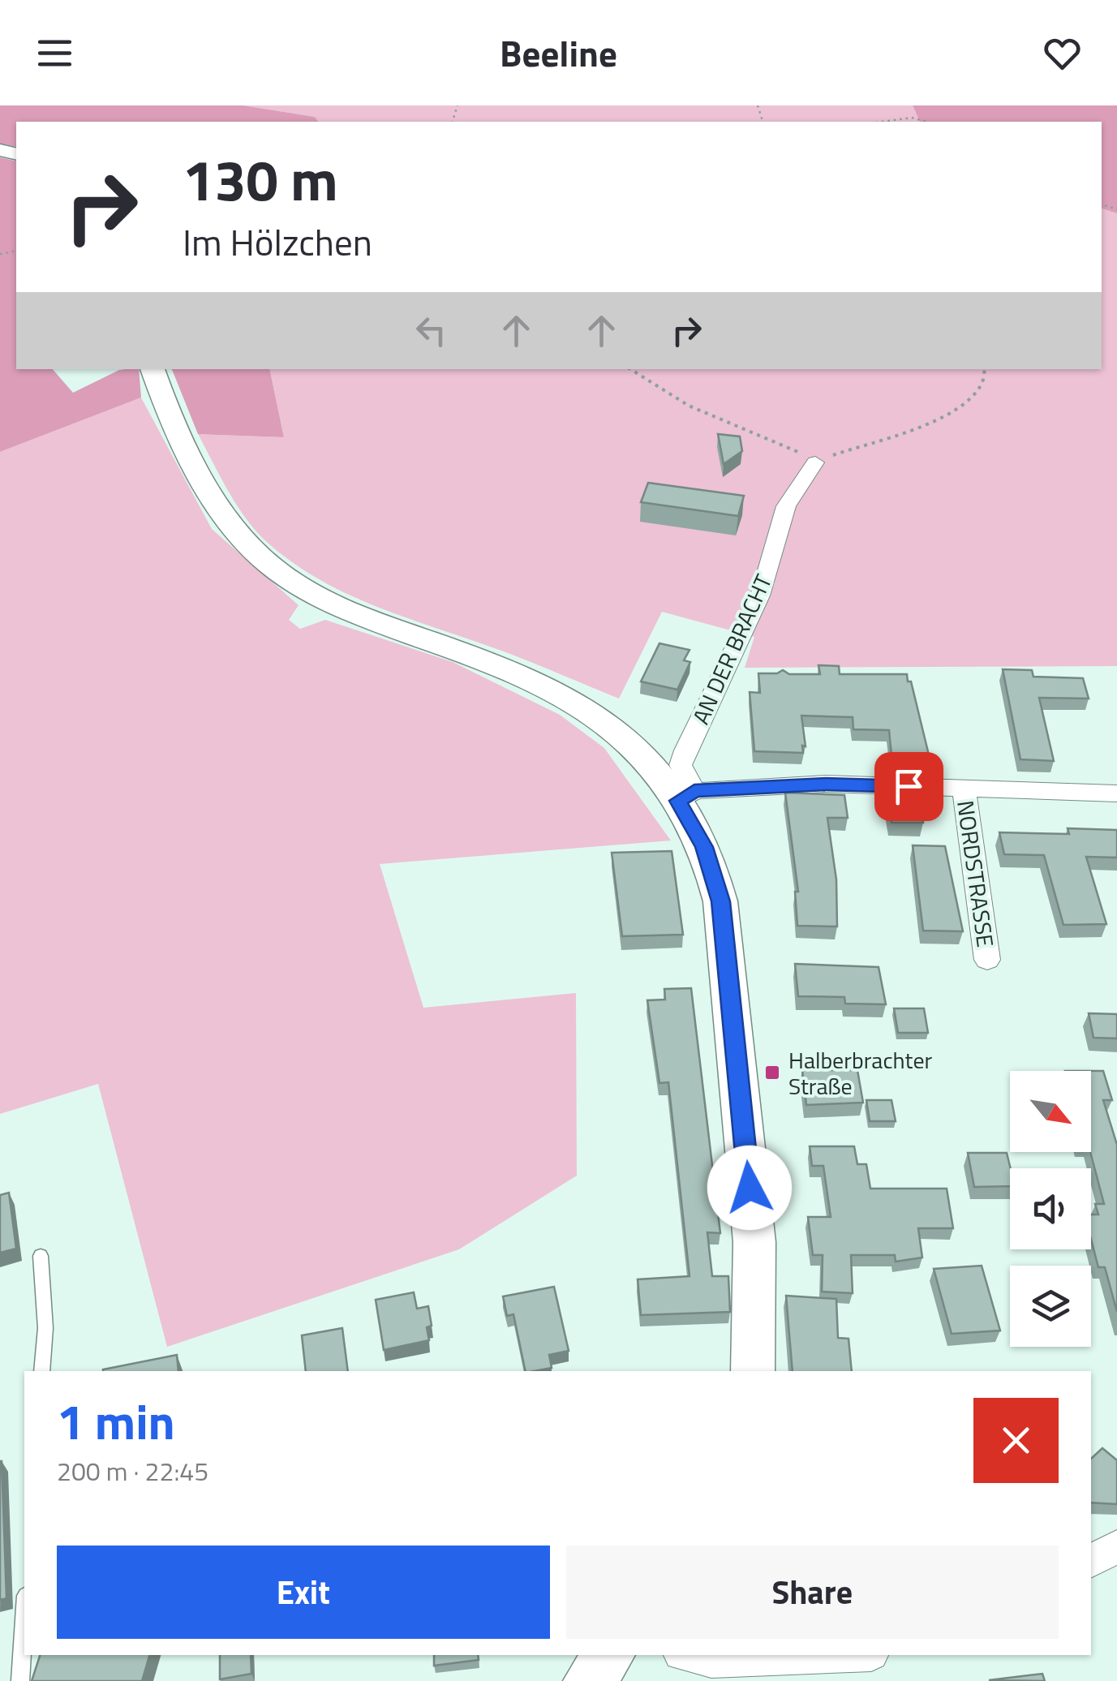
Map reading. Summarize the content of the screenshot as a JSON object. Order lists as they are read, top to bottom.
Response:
{
  "streets": {
    "street": ["AN DER BRACHT", "NORDSTRASSE"]
  },
  "places": {
    "transit": ["Halberbrachter Straße"]
  },
  "north": "bottom right",
  "page": {
    "header": "Beeline",
    "turn": ["130 m", "Im Hölzchen"],
    "heading": ["1 min", "200 m · 22:45"],
    "buttons": ["Exit", "Share"]
  }
}
